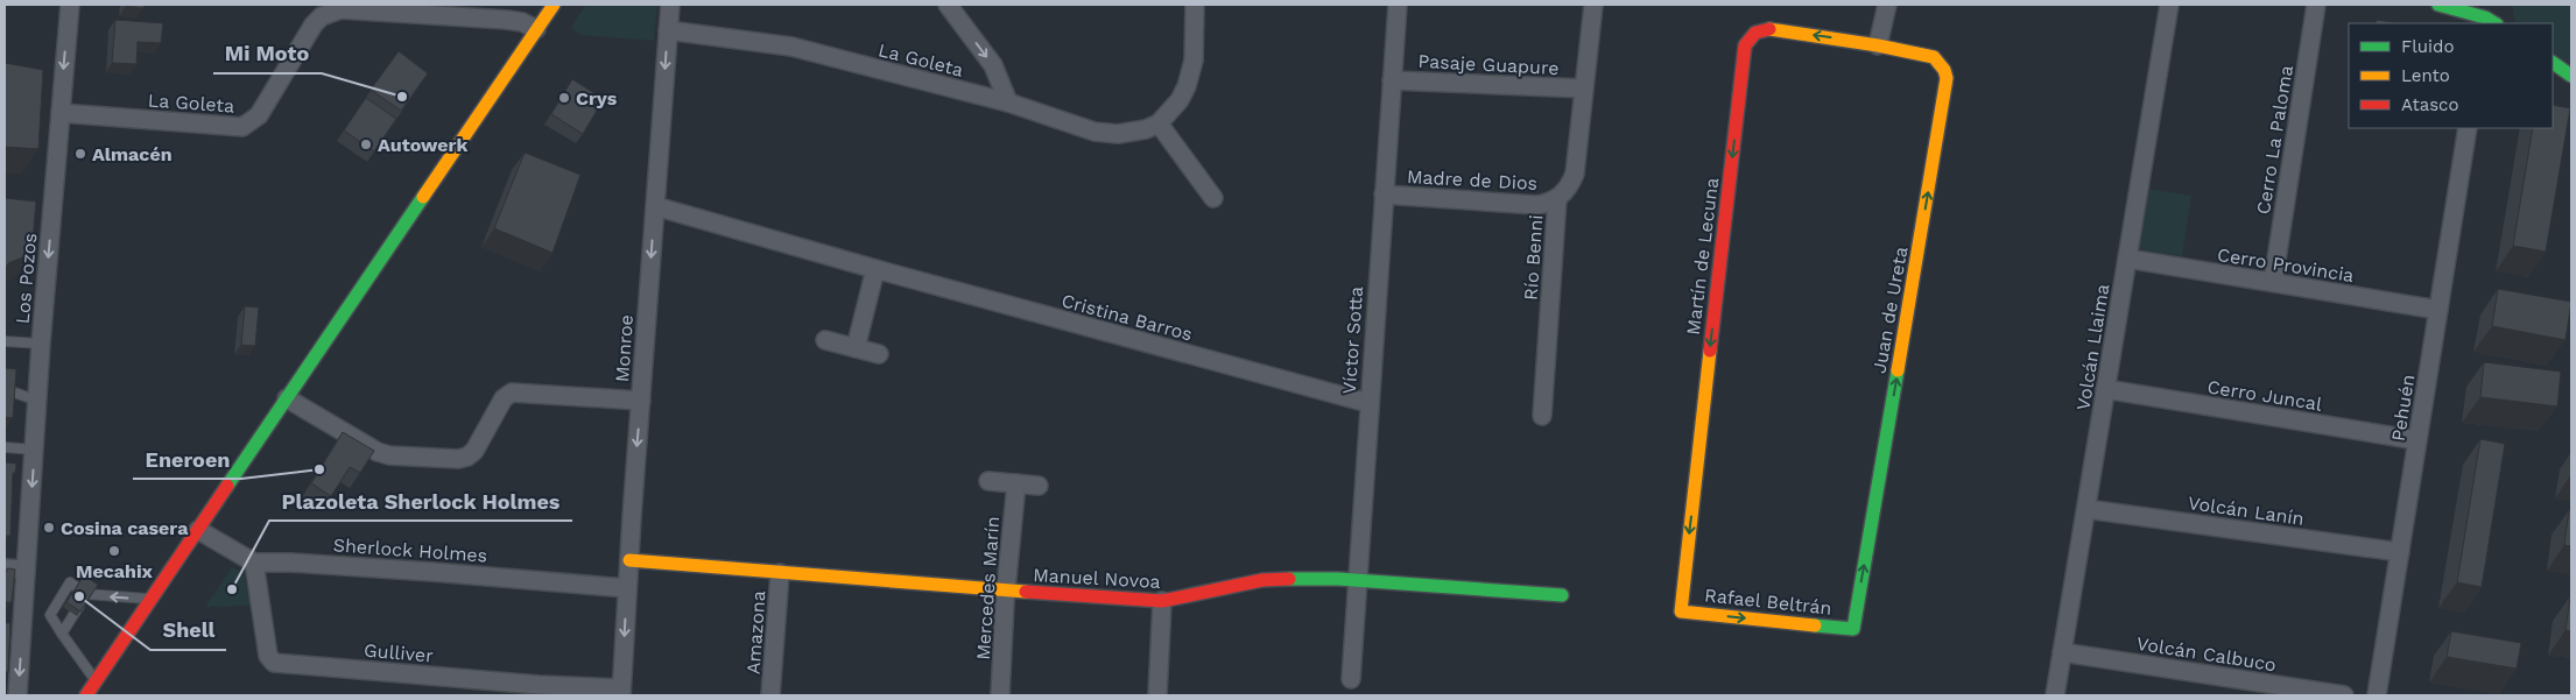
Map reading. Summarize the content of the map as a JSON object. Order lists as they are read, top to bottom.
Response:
{
  "streets": {
    "street": [
      "La Goleta",
      "Pasaje Guapure",
      "Cerro La Paloma",
      "Madre de Dios",
      "Martín de Lecuna",
      "Río Benni",
      "Cerro Provincia",
      "Los Pozos",
      "Juan de Ureta",
      "Cristina Barros",
      "Víctor Sotta",
      "Volcán Llaima",
      "Monroe",
      "Cerro Juncal",
      "Pehuén",
      "Volcán Lanín",
      "Sherlock Holmes",
      "Manuel Novoa",
      "Mercedes Marín",
      "Rafael Beltrán",
      "Amazona",
      "Gulliver",
      "Volcán Calbuco"
    ]
  },
  "crossings": [
    ["La Goleta", "Los Pozos"],
    ["La Goleta", "Monroe"],
    ["Pasaje Guapure", "Río Benni"],
    ["Pasaje Guapure", "Víctor Sotta"],
    ["Cerro La Paloma", "Cerro Provincia"],
    ["Madre de Dios", "Río Benni"],
    ["Madre de Dios", "Víctor Sotta"],
    ["Martín de Lecuna", "Juan de Ureta"],
    ["Martín de Lecuna", "Rafael Beltrán"],
    ["Cerro Provincia", "Volcán Llaima"],
    ["Cerro Provincia", "Pehuén"],
    ["Juan de Ureta", "Rafael Beltrán"],
    ["Cristina Barros", "Víctor Sotta"],
    ["Cristina Barros", "Monroe"],
    ["Víctor Sotta", "Manuel Novoa"],
    ["Volcán Llaima", "Cerro Juncal"],
    ["Volcán Llaima", "Volcán Lanín"],
    ["Volcán Llaima", "Volcán Calbuco"],
    ["Monroe", "Sherlock Holmes"],
    ["Monroe", "Manuel Novoa"],
    ["Monroe", "Gulliver"],
    ["Cerro Juncal", "Pehuén"],
    ["Pehuén", "Volcán Lanín"],
    ["Sherlock Holmes", "Gulliver"],
    ["Manuel Novoa", "Mercedes Marín"],
    ["Manuel Novoa", "Amazona"]
  ],
  "one_way": [
    "Martín de Lecuna",
    "Los Pozos",
    "Juan de Ureta",
    "Monroe",
    "Rafael Beltrán"
  ],
  "places": [
    "Mi Moto",
    "Crys",
    "Autowerk",
    "Almacén",
    "Eneroen",
    "Cosina casera",
    "Mecahix",
    "Plazoleta Sherlock Holmes",
    "Shell"
  ],
  "legend": ["Fluido", "Lento", "Atasco"]
}
